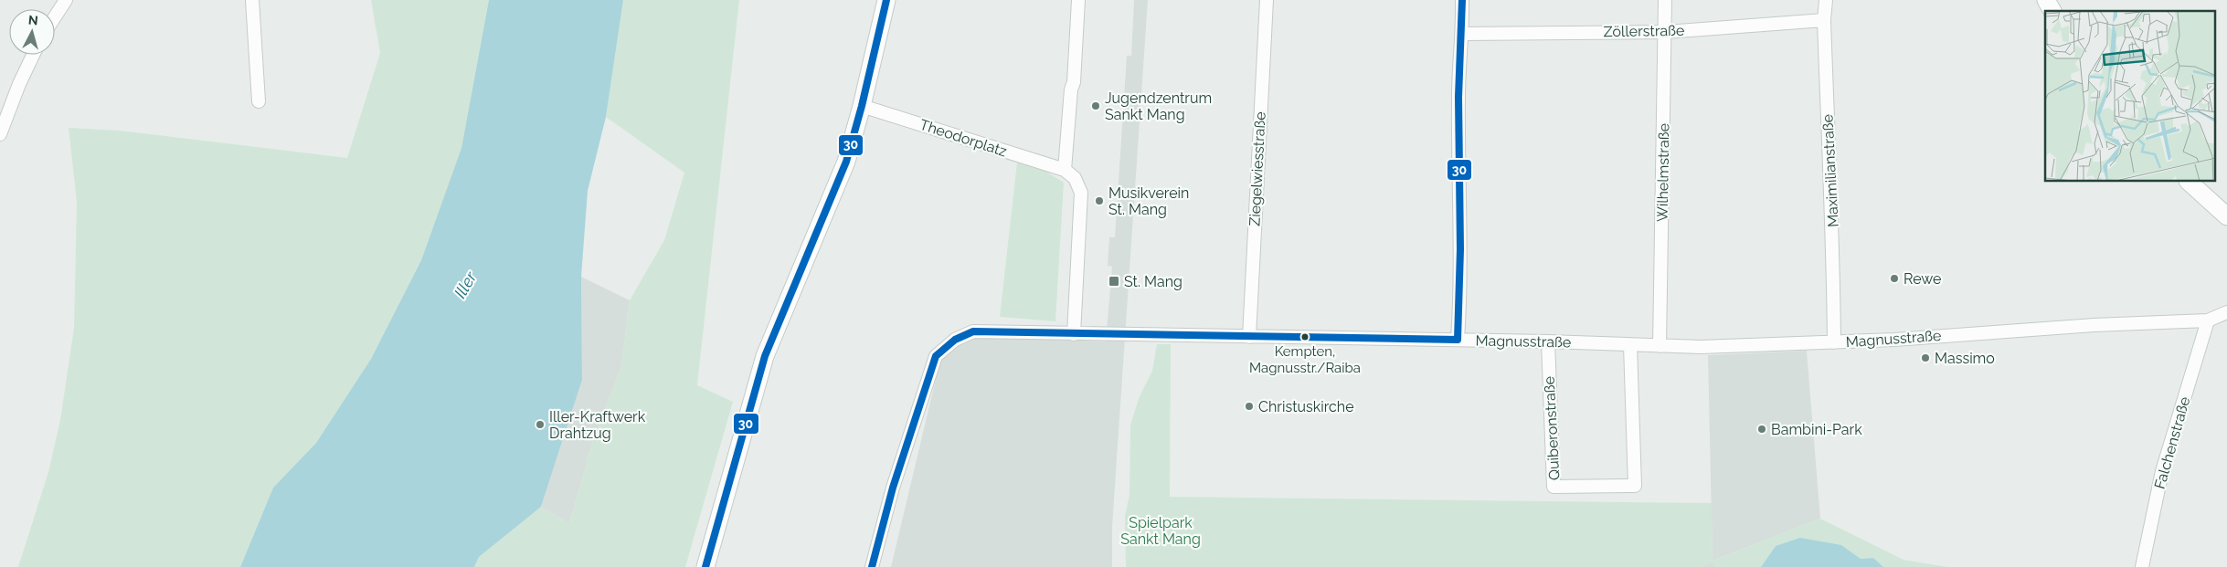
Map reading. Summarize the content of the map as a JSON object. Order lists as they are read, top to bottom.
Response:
{
  "streets": {
    "street": [
      "Zöllerstraße",
      "Theodorplatz",
      "Ziegelwiesstraße",
      "Maximilianstraße",
      "Wilhelmstraße",
      "Magnusstraße",
      "Quiberonstraße",
      "Falchenstraße"
    ]
  },
  "crossings": [
    ["Zöllerstraße", "Maximilianstraße"],
    ["Zöllerstraße", "Wilhelmstraße"],
    ["Ziegelwiesstraße", "Magnusstraße"],
    ["Maximilianstraße", "Magnusstraße"],
    ["Wilhelmstraße", "Magnusstraße"],
    ["Magnusstraße", "Quiberonstraße"],
    ["Magnusstraße", "Falchenstraße"]
  ],
  "water": ["Iller"],
  "parks": ["Spielpark Sankt Mang"],
  "places": {
    "other": [
      "Jugendzentrum Sankt Mang",
      "Musikverein St. Mang",
      "Rewe",
      "Kempten, Magnusstr./Raiba",
      "Massimo",
      "Christuskirche",
      "Iller-Kraftwerk Drahtzug",
      "Bambini-Park"
    ],
    "transit": ["St. Mang"]
  },
  "lines": ["transit line 30"],
  "north": "top"
}
